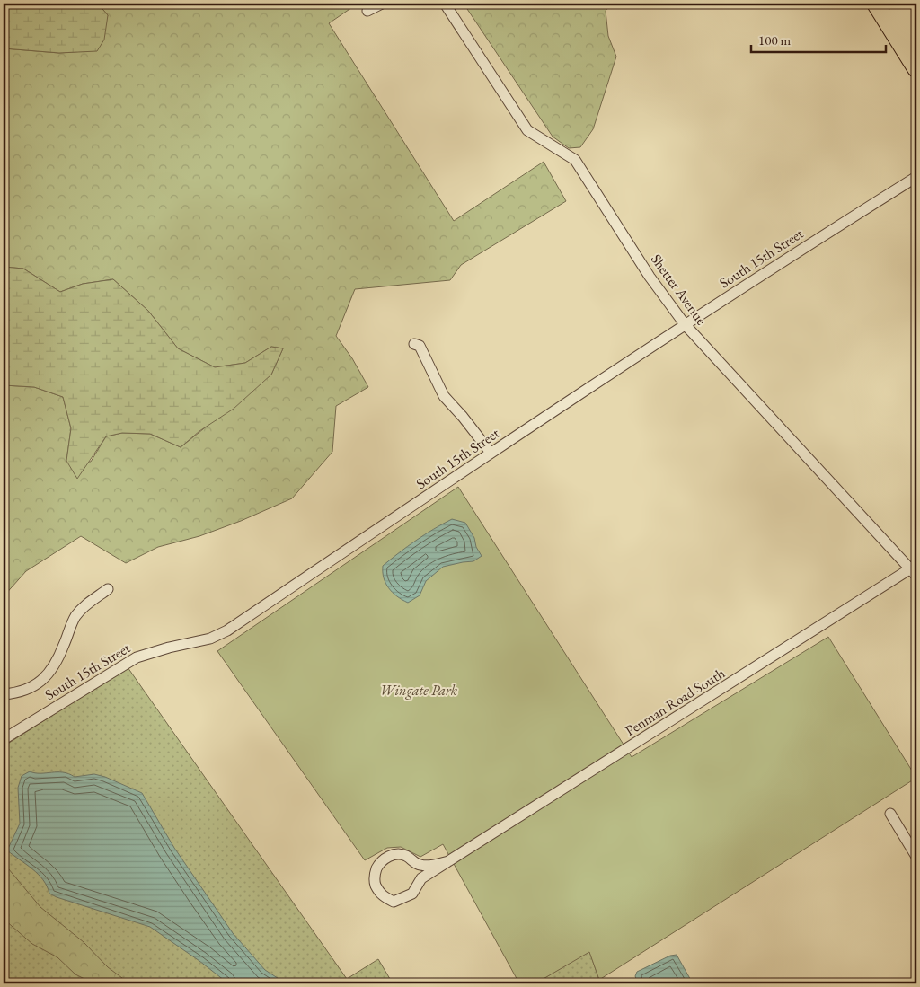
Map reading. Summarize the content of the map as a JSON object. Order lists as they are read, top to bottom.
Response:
{
  "streets": {
    "street": ["South 15th Street", "Shetter Avenue", "Penman Road South"]
  },
  "crossings": [
    ["South 15th Street", "Shetter Avenue"],
    ["Shetter Avenue", "Penman Road South"]
  ],
  "parks": ["Wingate Park"],
  "scale_bar": "100 m"
}
